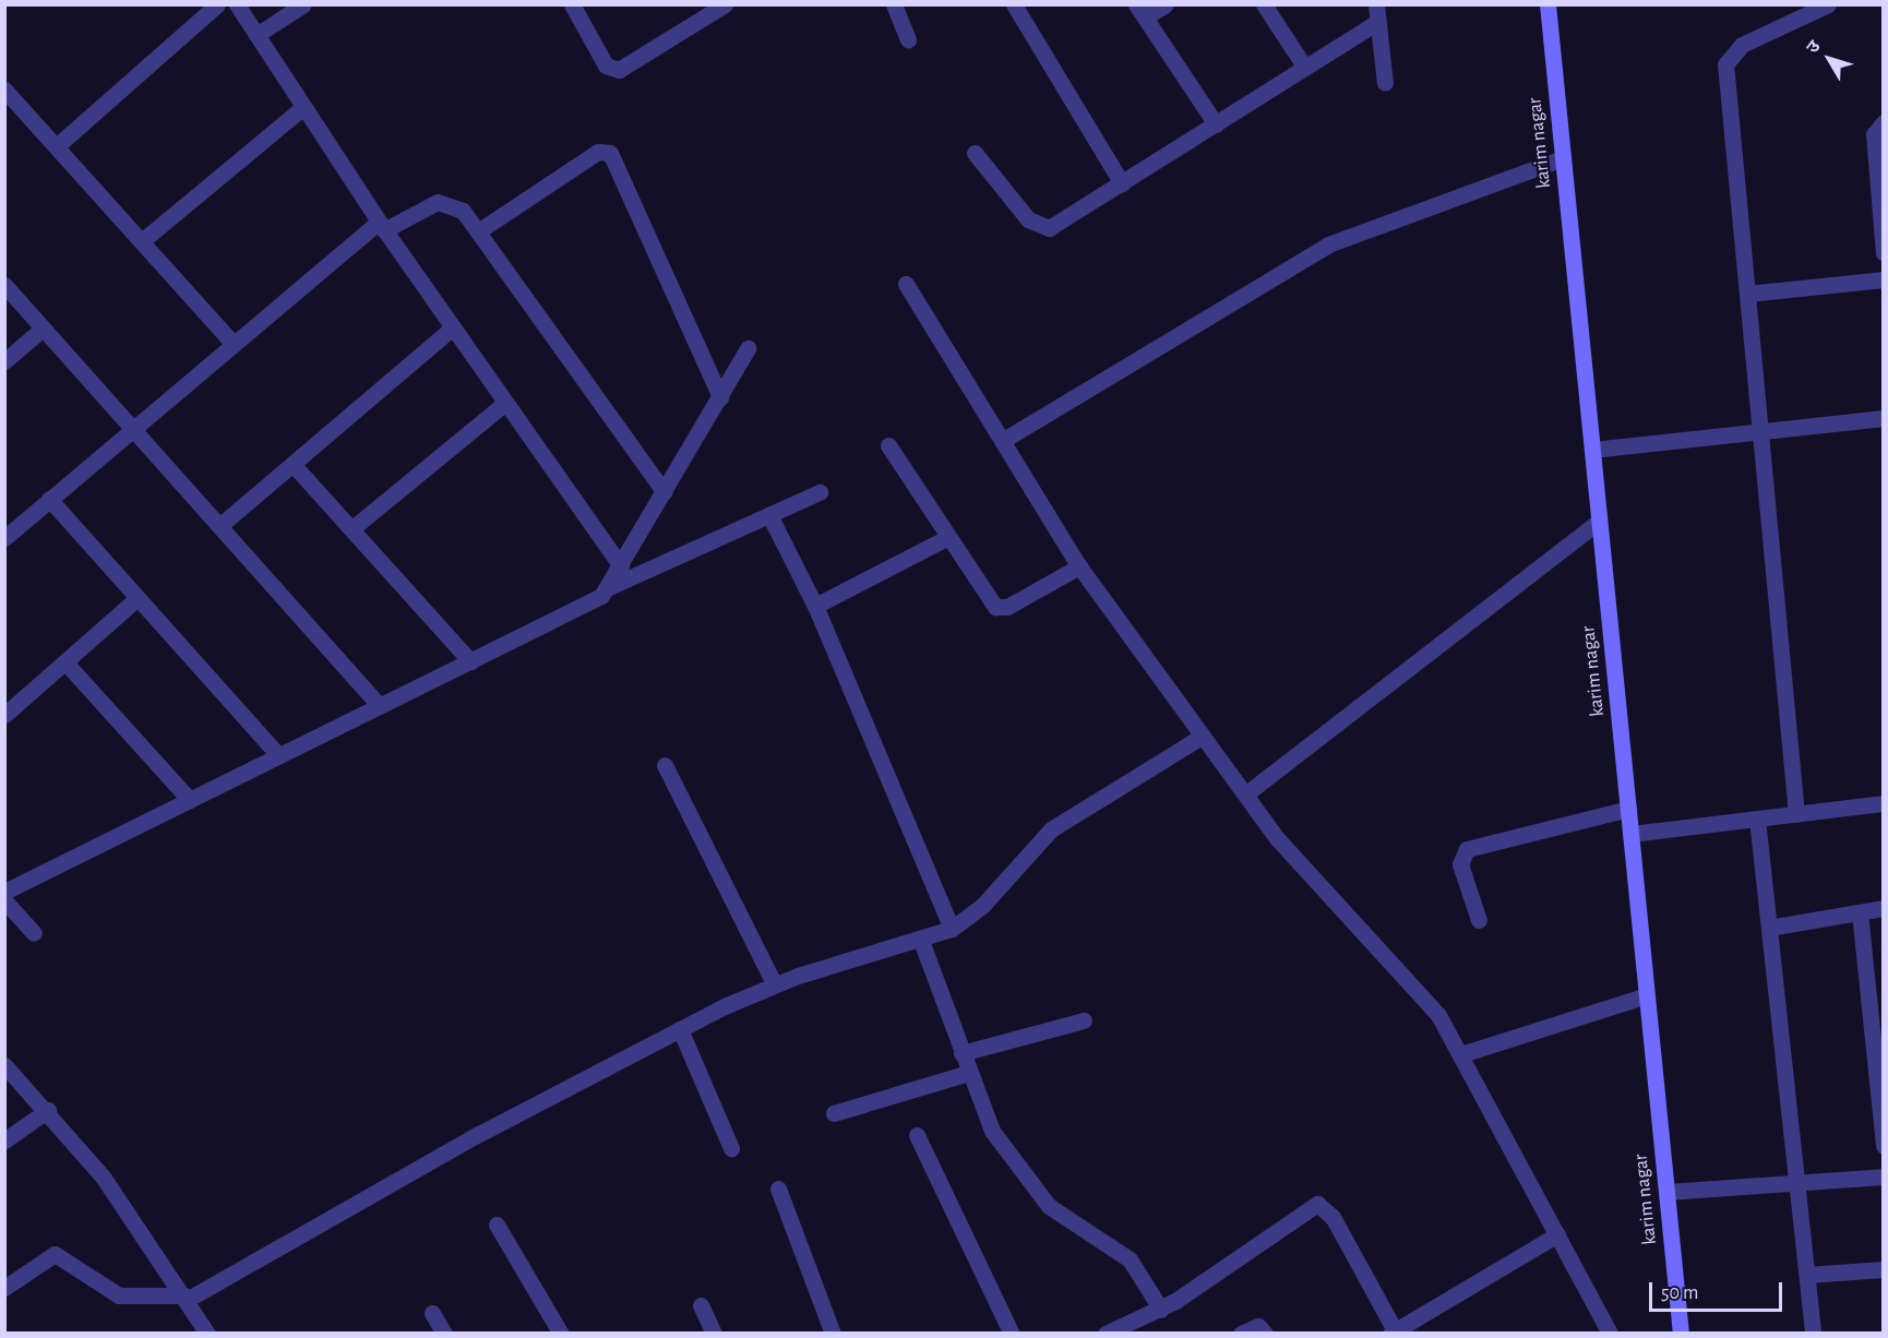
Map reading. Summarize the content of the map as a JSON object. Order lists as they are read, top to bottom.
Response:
{
  "streets": {
    "street": ["karim nagar"]
  },
  "scale_bar": "50 m",
  "north": "top left"
}
